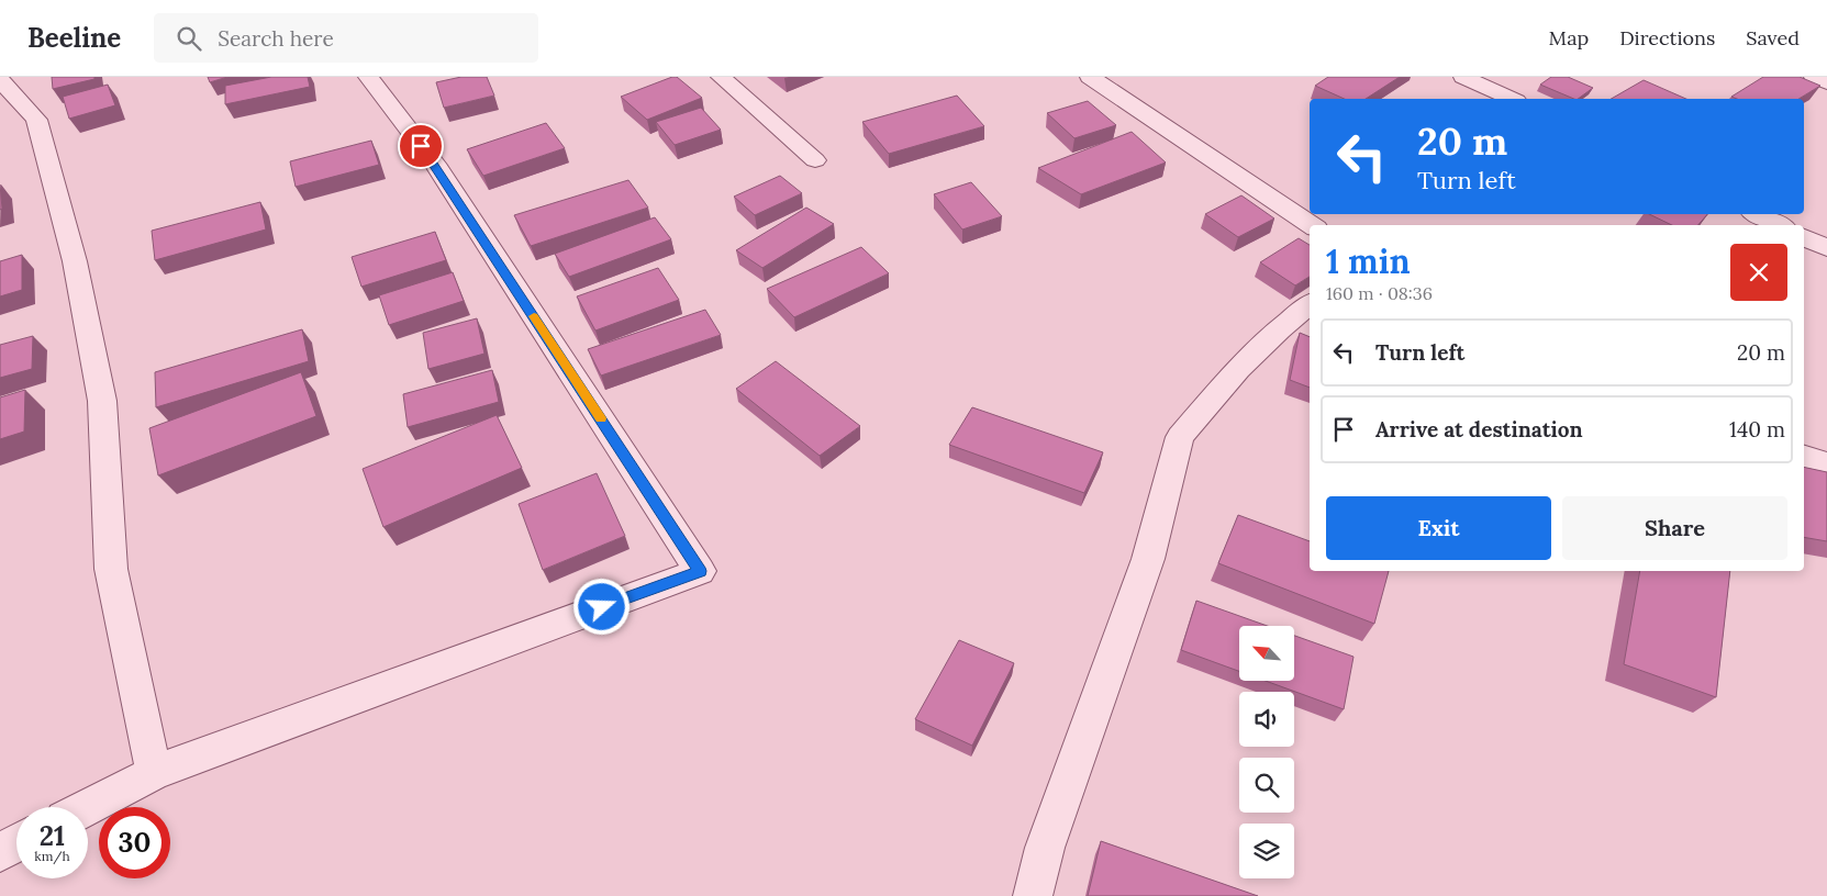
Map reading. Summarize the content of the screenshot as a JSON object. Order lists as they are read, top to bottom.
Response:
{
  "north": "top left",
  "page": {
    "header": "Beeline",
    "search": "Search here",
    "nav": ["Map", "Directions", "Saved"],
    "turn": ["20 m", "Turn left"],
    "heading": ["1 min", "160 m · 08:36"],
    "list": [
      {
        "name": "Turn left",
        "value": "20 m"
      },
      {
        "name": "Arrive at destination",
        "value": "140 m"
      }
    ],
    "buttons": ["Exit", "Share"],
    "speed": "21 km/h",
    "limit": "30"
  }
}
